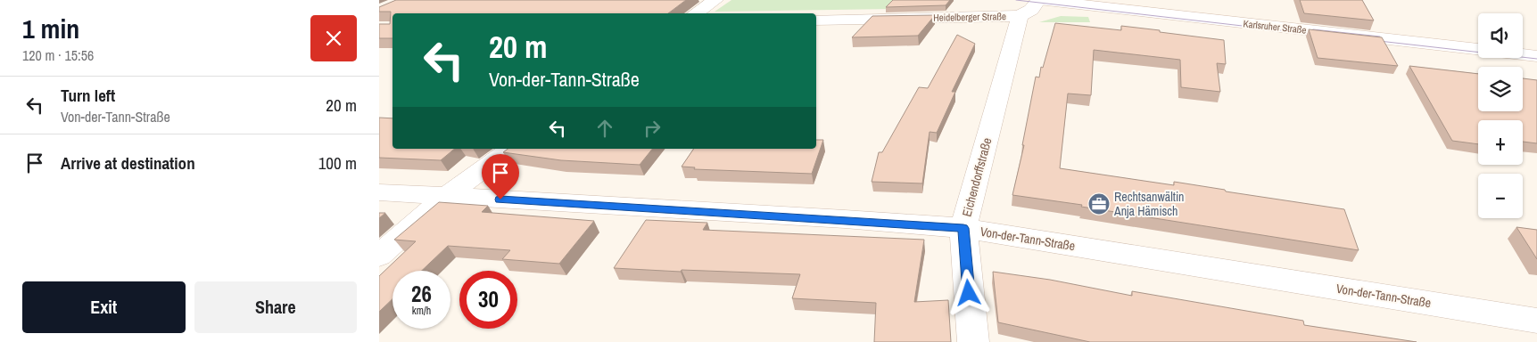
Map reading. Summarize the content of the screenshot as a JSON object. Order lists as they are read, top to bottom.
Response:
{
  "streets": {
    "street": [
      "Heidelberger Straße",
      "Karlsruher Straße",
      "Eichendorffstraße",
      "Von-der-Tann-Straße"
    ]
  },
  "crossings": [
    ["Heidelberger Straße", "Karlsruher Straße"],
    ["Heidelberger Straße", "Eichendorffstraße"],
    ["Karlsruher Straße", "Eichendorffstraße"],
    ["Eichendorffstraße", "Von-der-Tann-Straße"]
  ],
  "places": {
    "office": ["Rechtsanwältin Anja Hämisch"]
  },
  "page": {
    "heading": ["1 min", "120 m · 15:56"],
    "map_buttons": ["+", "−"],
    "turn": ["20 m", "Von-der-Tann-Straße"],
    "list": [
      {
        "name": "Turn left",
        "note": "Von-der-Tann-Straße",
        "value": "20 m"
      },
      {
        "name": "Arrive at destination",
        "value": "100 m"
      }
    ],
    "speed": "26 km/h",
    "limit": "30",
    "buttons": ["Exit", "Share"]
  }
}
